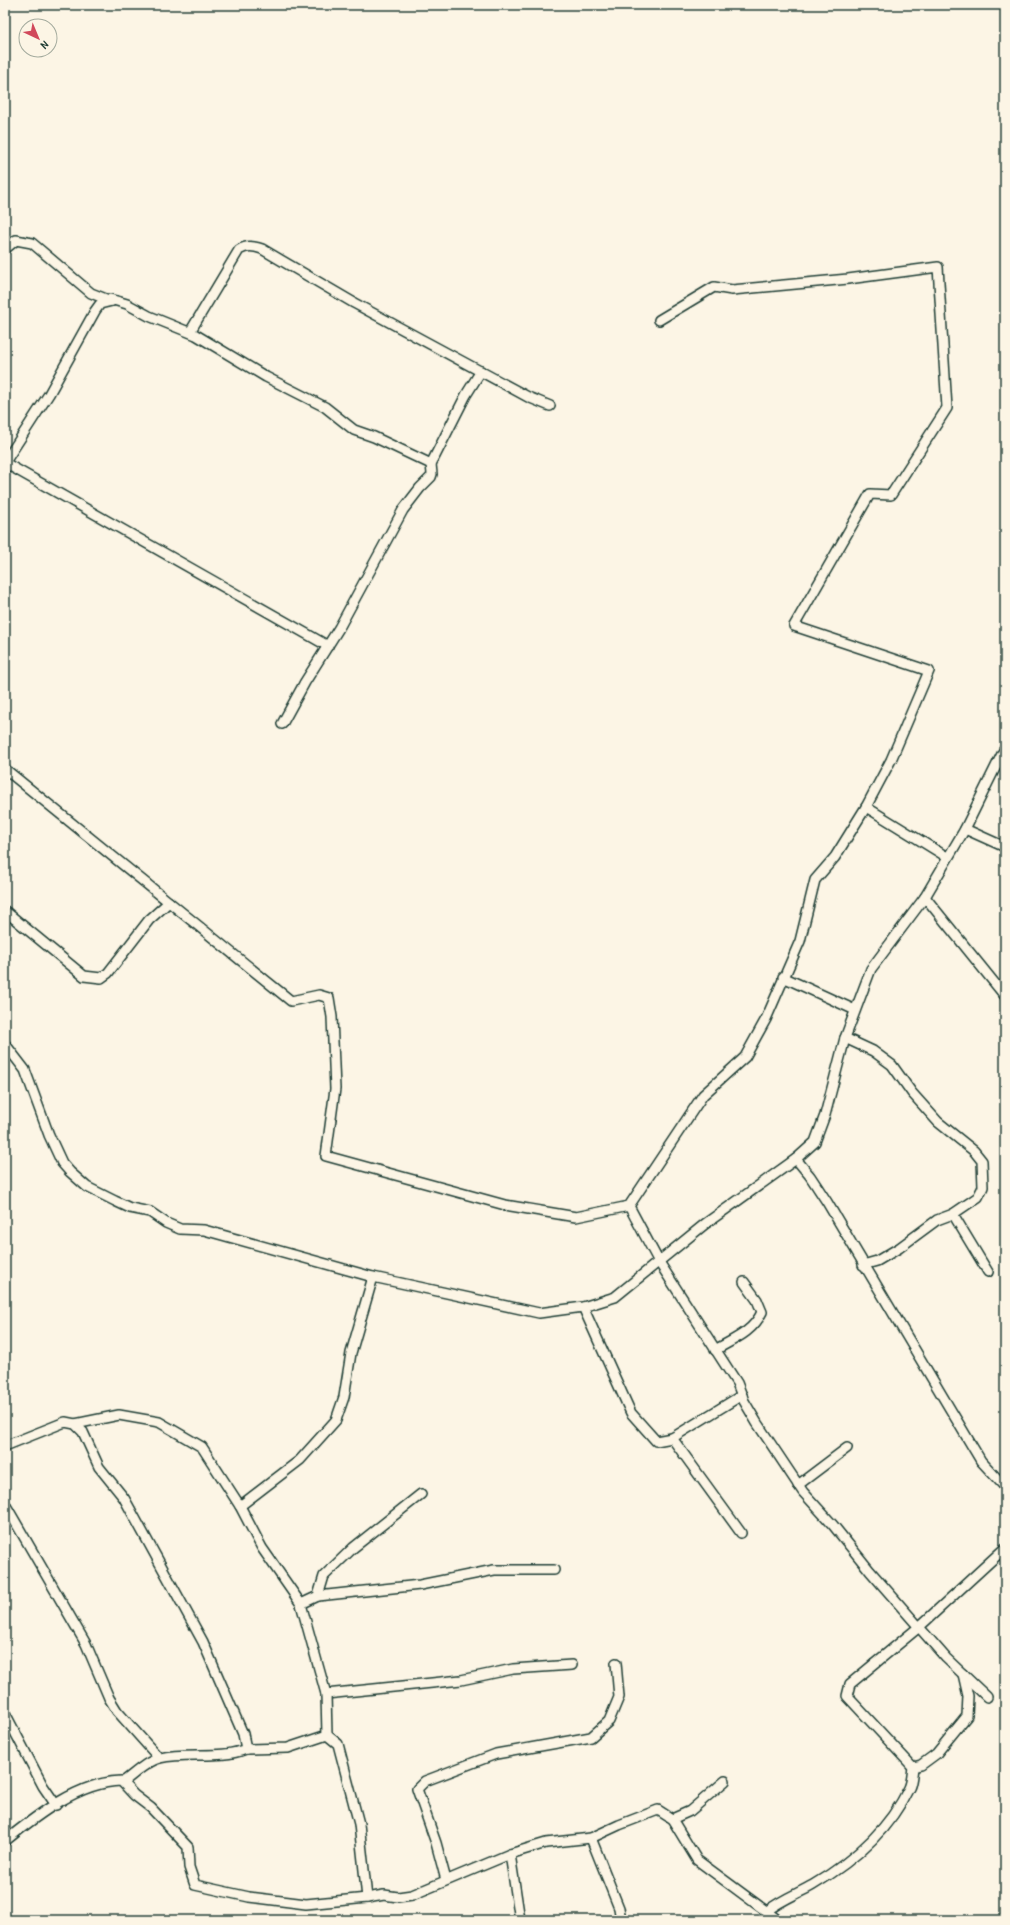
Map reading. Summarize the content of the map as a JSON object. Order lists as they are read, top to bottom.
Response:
{
  "north": "bottom right"
}
